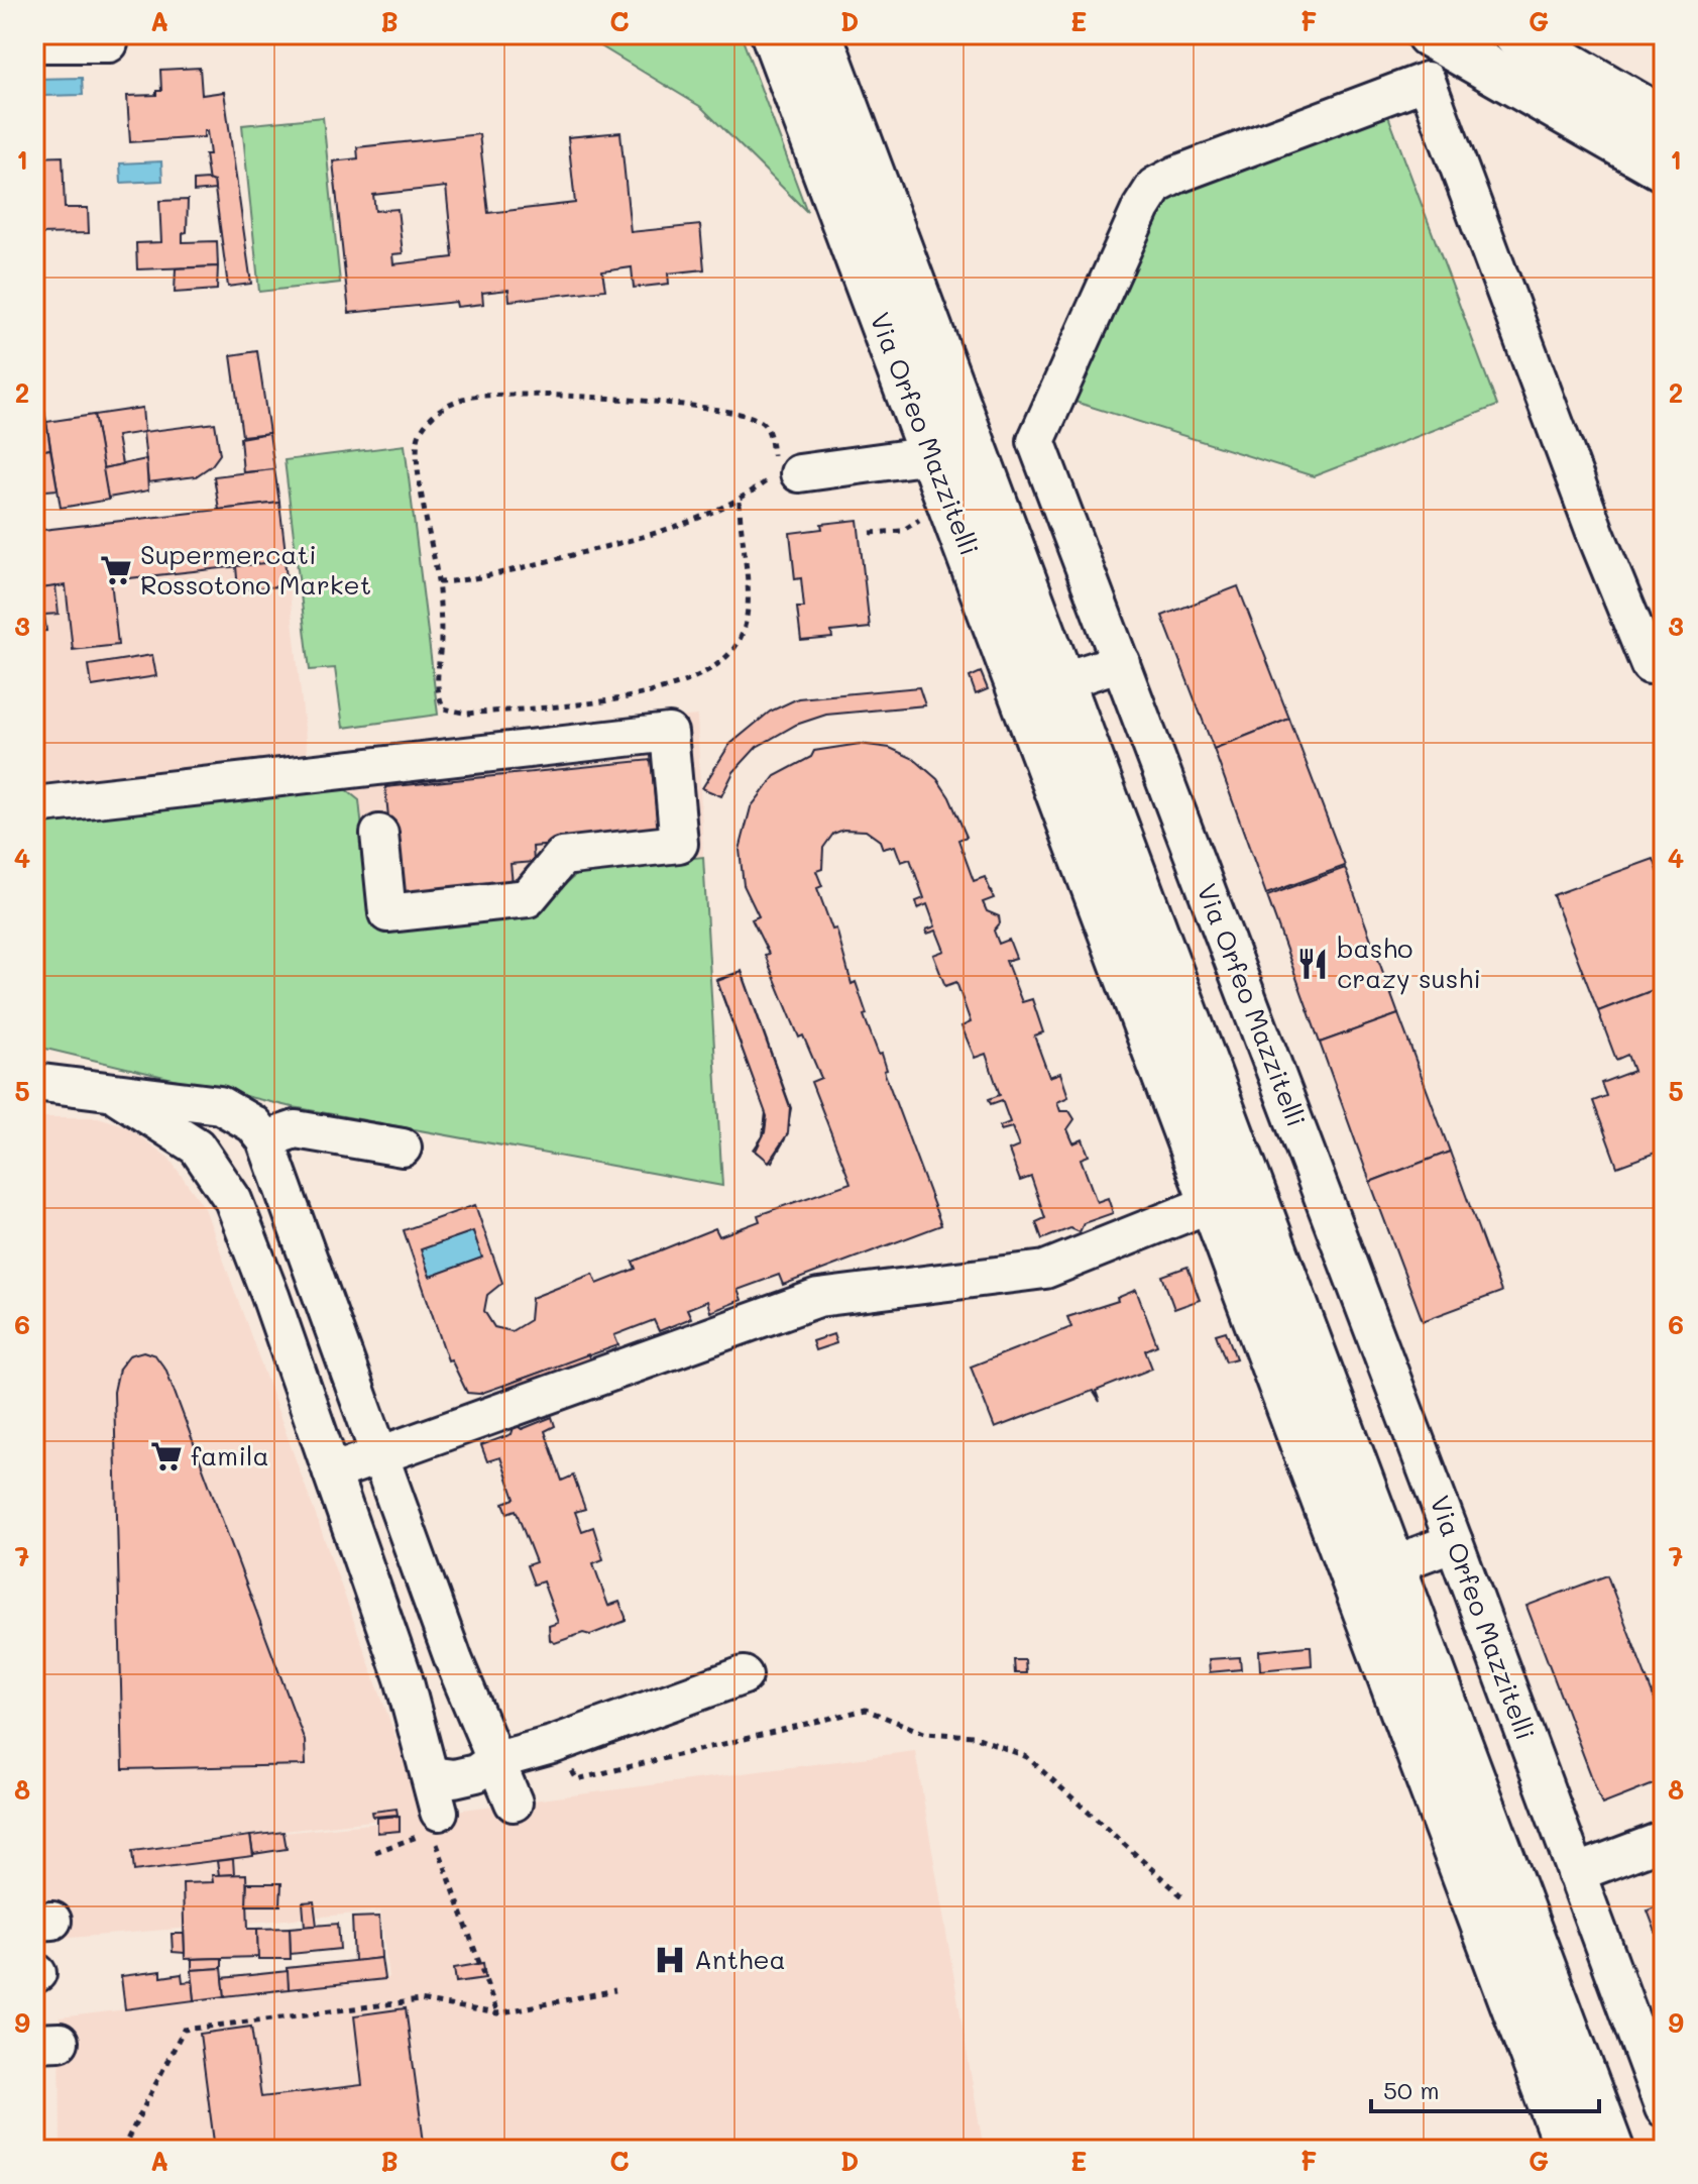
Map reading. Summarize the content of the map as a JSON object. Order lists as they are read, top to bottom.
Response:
{
  "streets": {
    "main road": ["Via Orfeo Mazzitelli"]
  },
  "places": {
    "supermarket": ["Supermercati Rossotono Market", "famila"],
    "restaurant": ["basho crazy sushi"],
    "hospital": ["Anthea"]
  },
  "scale_bar": "50 m",
  "grid": {
    "columns": [
      "A",
      "B",
      "C",
      "D",
      "E",
      "F",
      "G"
    ],
    "rows": [
      "1",
      "2",
      "3",
      "4",
      "5",
      "6",
      "7",
      "8",
      "9"
    ]
  }
}
